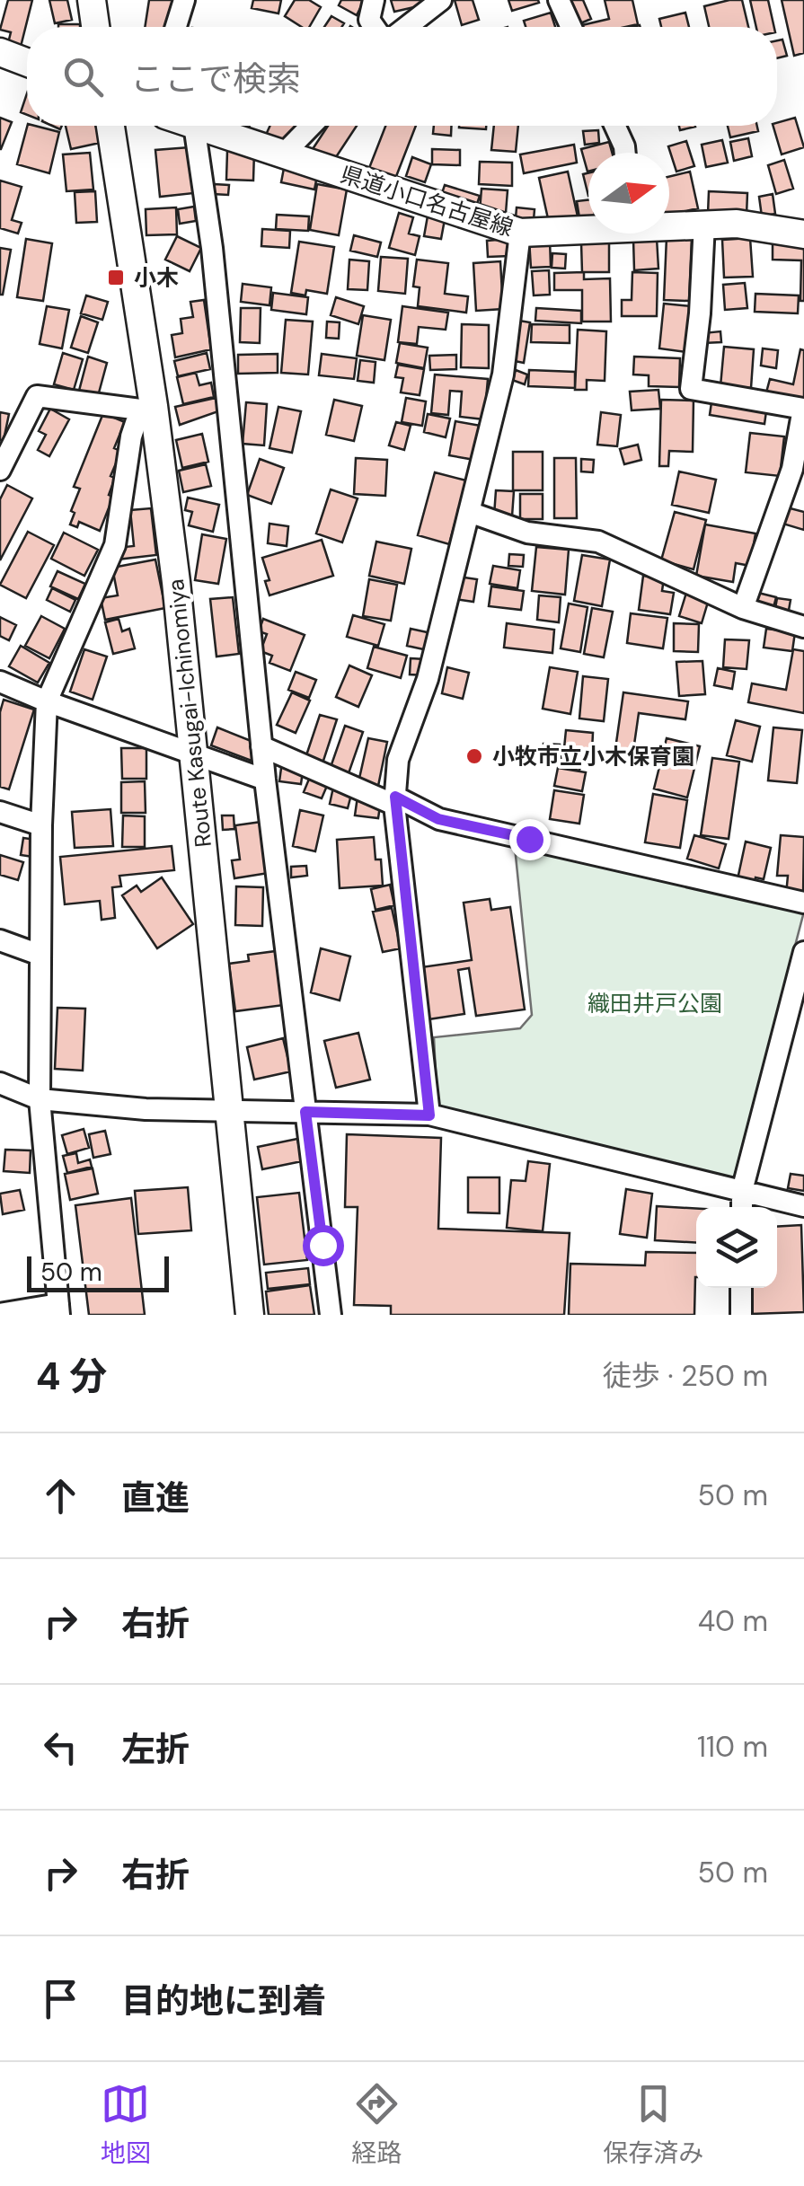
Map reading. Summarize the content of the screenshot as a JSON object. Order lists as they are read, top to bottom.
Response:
{
  "streets": {
    "main road": ["県道小口名古屋線", "Route Kasugai-Ichinomiya"]
  },
  "parks": ["織田井戸公園"],
  "places": {
    "transit": ["小木"],
    "other": ["小牧市立小木保育園"]
  },
  "scale_bar": "50 m",
  "north": "right",
  "page": {
    "search": "ここで検索",
    "scale": "50 m",
    "heading": ["4 分", "徒歩 · 250 m"],
    "list": [
      ["直進", "50 m"],
      ["右折", "40 m"],
      ["左折", "110 m"],
      ["右折", "50 m"],
      "目的地に到着"
    ],
    "nav": ["地図", "経路", "保存済み"]
  }
}
